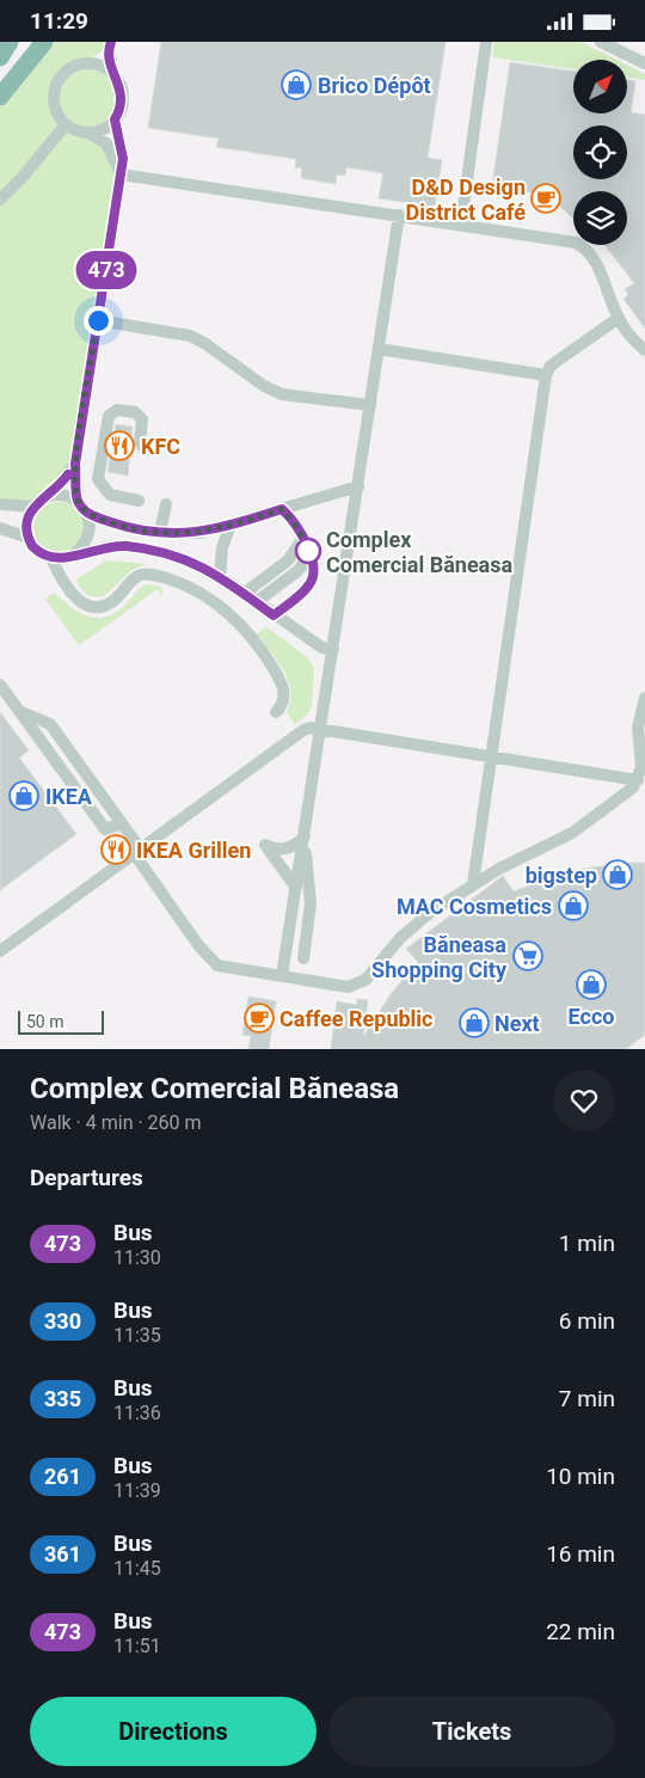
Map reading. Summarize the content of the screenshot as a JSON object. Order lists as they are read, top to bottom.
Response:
{
  "places": {
    "shop": [
      "Brico Dépôt",
      "IKEA",
      "bigstep",
      "MAC Cosmetics",
      "Ecco",
      "Next"
    ],
    "cafe": ["D&D Design District Café", "Caffee Republic"],
    "restaurant": ["KFC", "IKEA Grillen"],
    "other": ["Complex Comercial Băneasa"],
    "supermarket": ["Băneasa Shopping City"]
  },
  "lines": ["bus line 473"],
  "scale_bar": "50 m",
  "north": "top right",
  "page": {
    "status": "11:29",
    "on_map": "473",
    "scale": "50 m",
    "heading": [
      ["Complex Comercial Băneasa", "Walk · 4 min · 260 m"],
      "Departures"
    ],
    "list": [
      {
        "mark": "473",
        "name": "Bus",
        "note": "11:30",
        "value": "1 min"
      },
      {
        "mark": "330",
        "name": "Bus",
        "note": "11:35",
        "value": "6 min"
      },
      {
        "mark": "335",
        "name": "Bus",
        "note": "11:36",
        "value": "7 min"
      },
      {
        "mark": "261",
        "name": "Bus",
        "note": "11:39",
        "value": "10 min"
      },
      {
        "mark": "361",
        "name": "Bus",
        "note": "11:45",
        "value": "16 min"
      },
      {
        "mark": "473",
        "name": "Bus",
        "note": "11:51",
        "value": "22 min"
      }
    ],
    "buttons": ["Directions", "Tickets"]
  }
}
